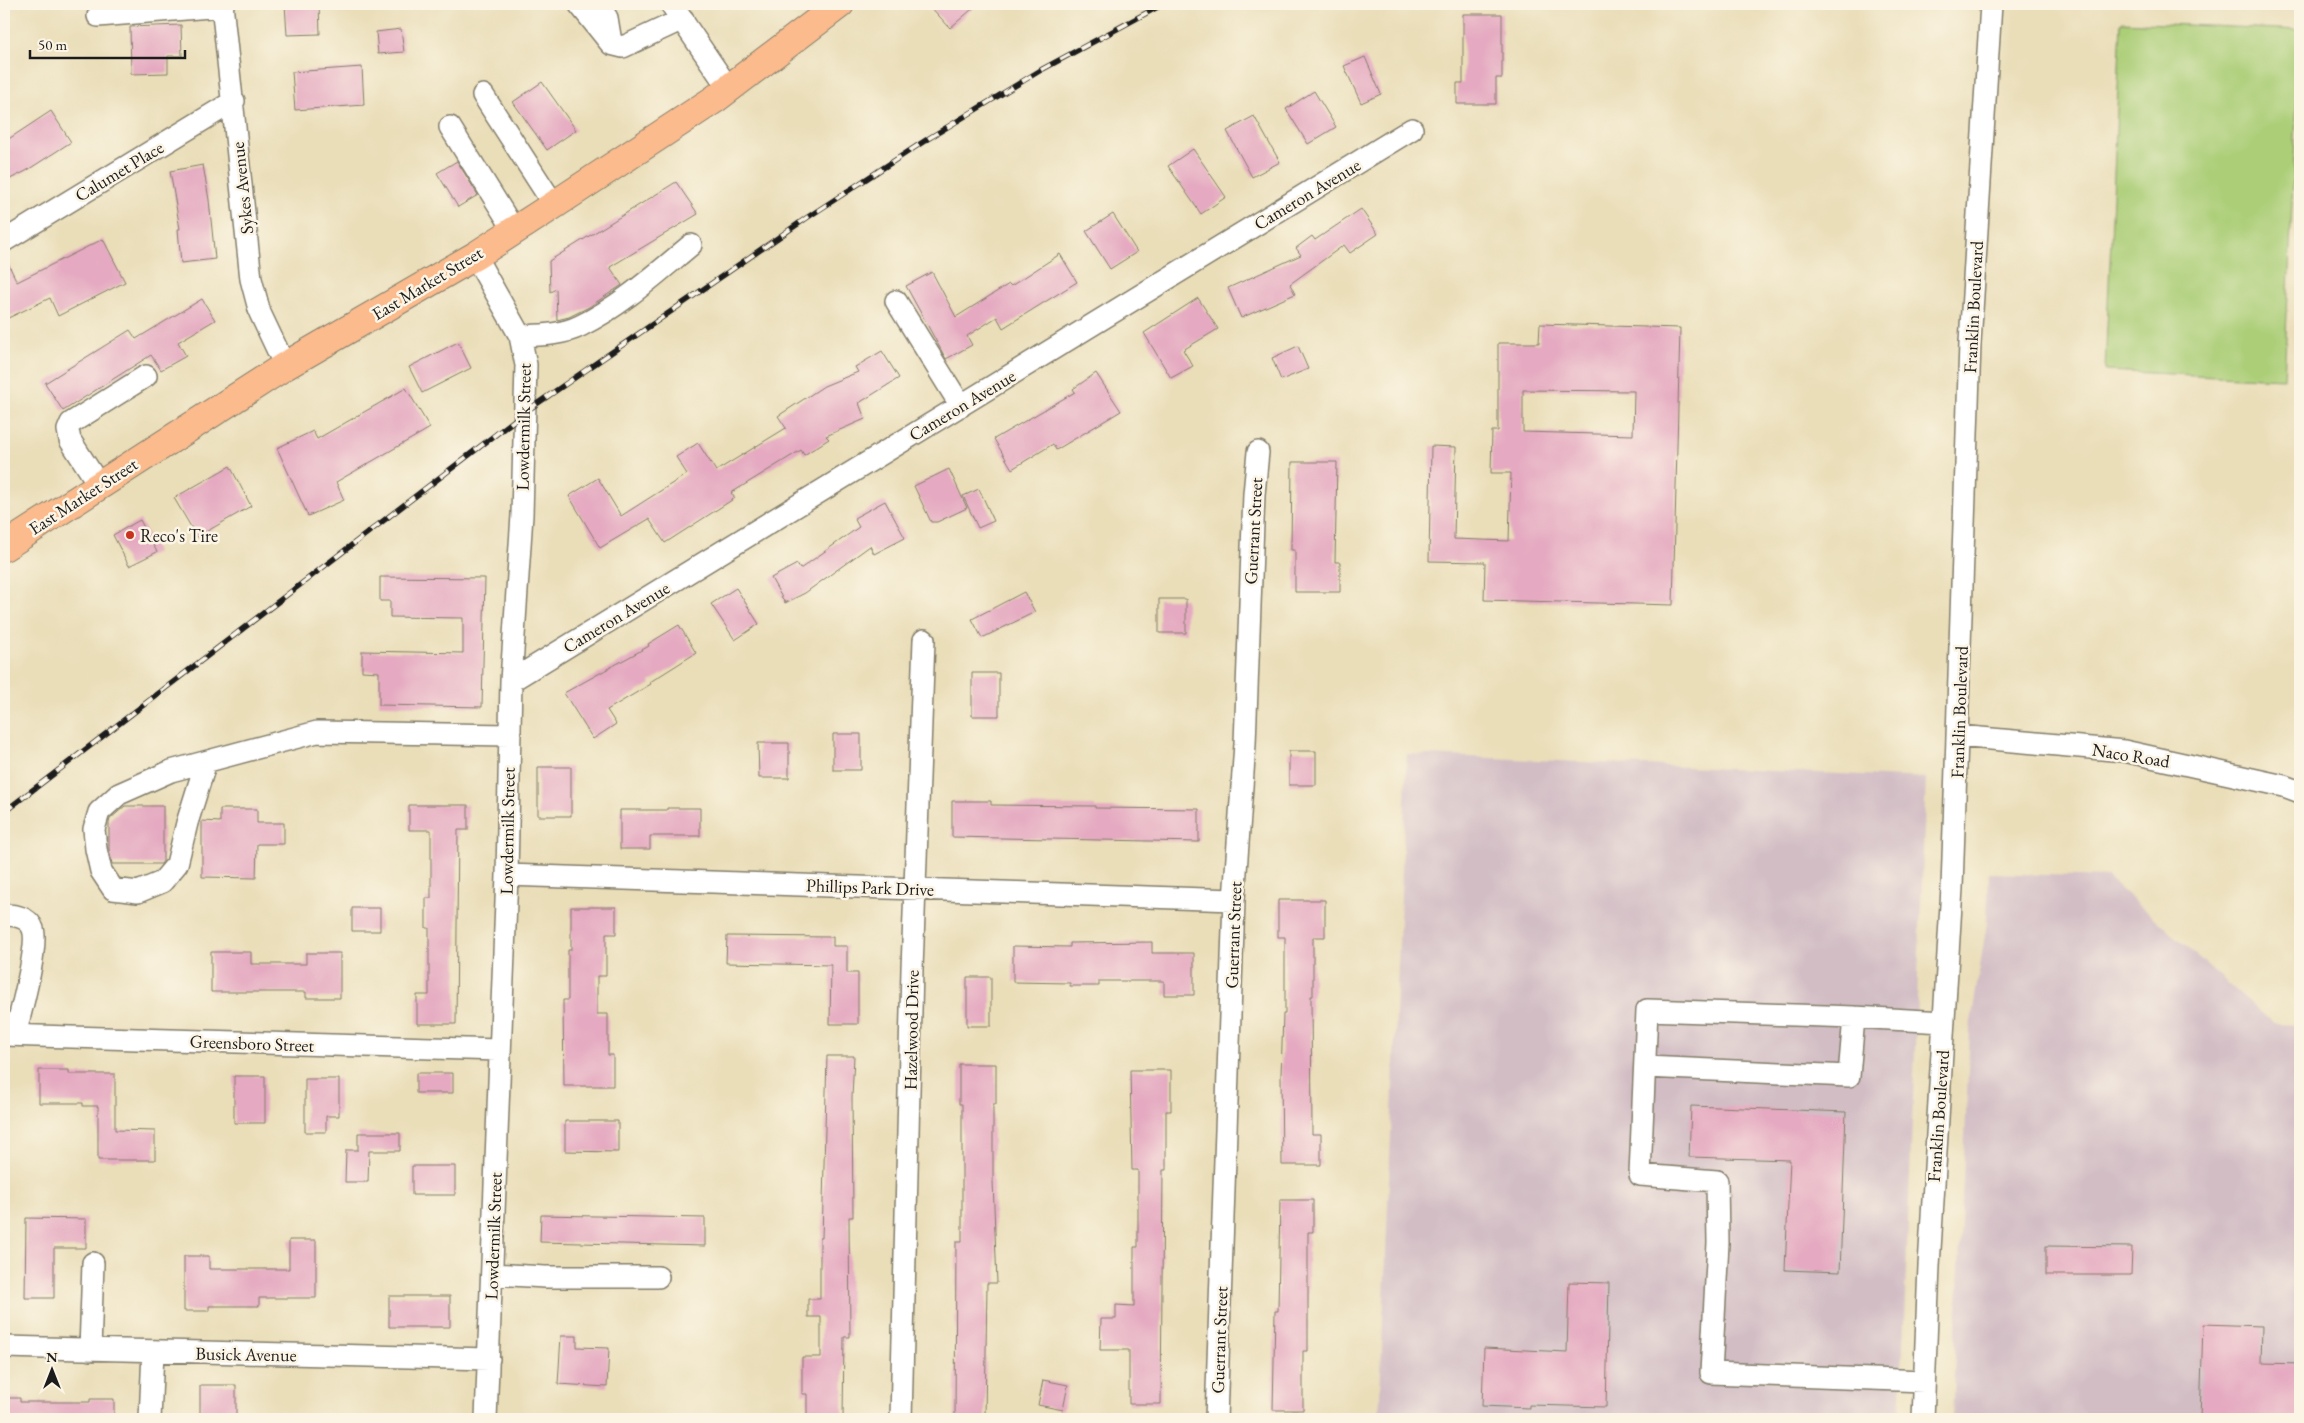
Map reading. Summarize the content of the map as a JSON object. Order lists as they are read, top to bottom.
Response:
{
  "streets": {
    "main road": ["East Market Street"],
    "street": [
      "Calumet Place",
      "Sykes Avenue",
      "Cameron Avenue",
      "Franklin Boulevard",
      "Lowdermilk Street",
      "Guerrant Street",
      "Naco Road",
      "Phillips Park Drive",
      "Hazelwood Drive",
      "Greensboro Street",
      "Busick Avenue"
    ]
  },
  "crossings": [
    ["Calumet Place", "Sykes Avenue"],
    ["Sykes Avenue", "East Market Street"],
    ["Cameron Avenue", "Lowdermilk Street"],
    ["East Market Street", "Lowdermilk Street"],
    ["Franklin Boulevard", "Naco Road"],
    ["Lowdermilk Street", "Phillips Park Drive"],
    ["Lowdermilk Street", "Greensboro Street"],
    ["Lowdermilk Street", "Busick Avenue"],
    ["Guerrant Street", "Phillips Park Drive"],
    ["Phillips Park Drive", "Hazelwood Drive"]
  ],
  "places": ["Reco's Tire"],
  "scale_bar": "50 m",
  "north": "top"
}
